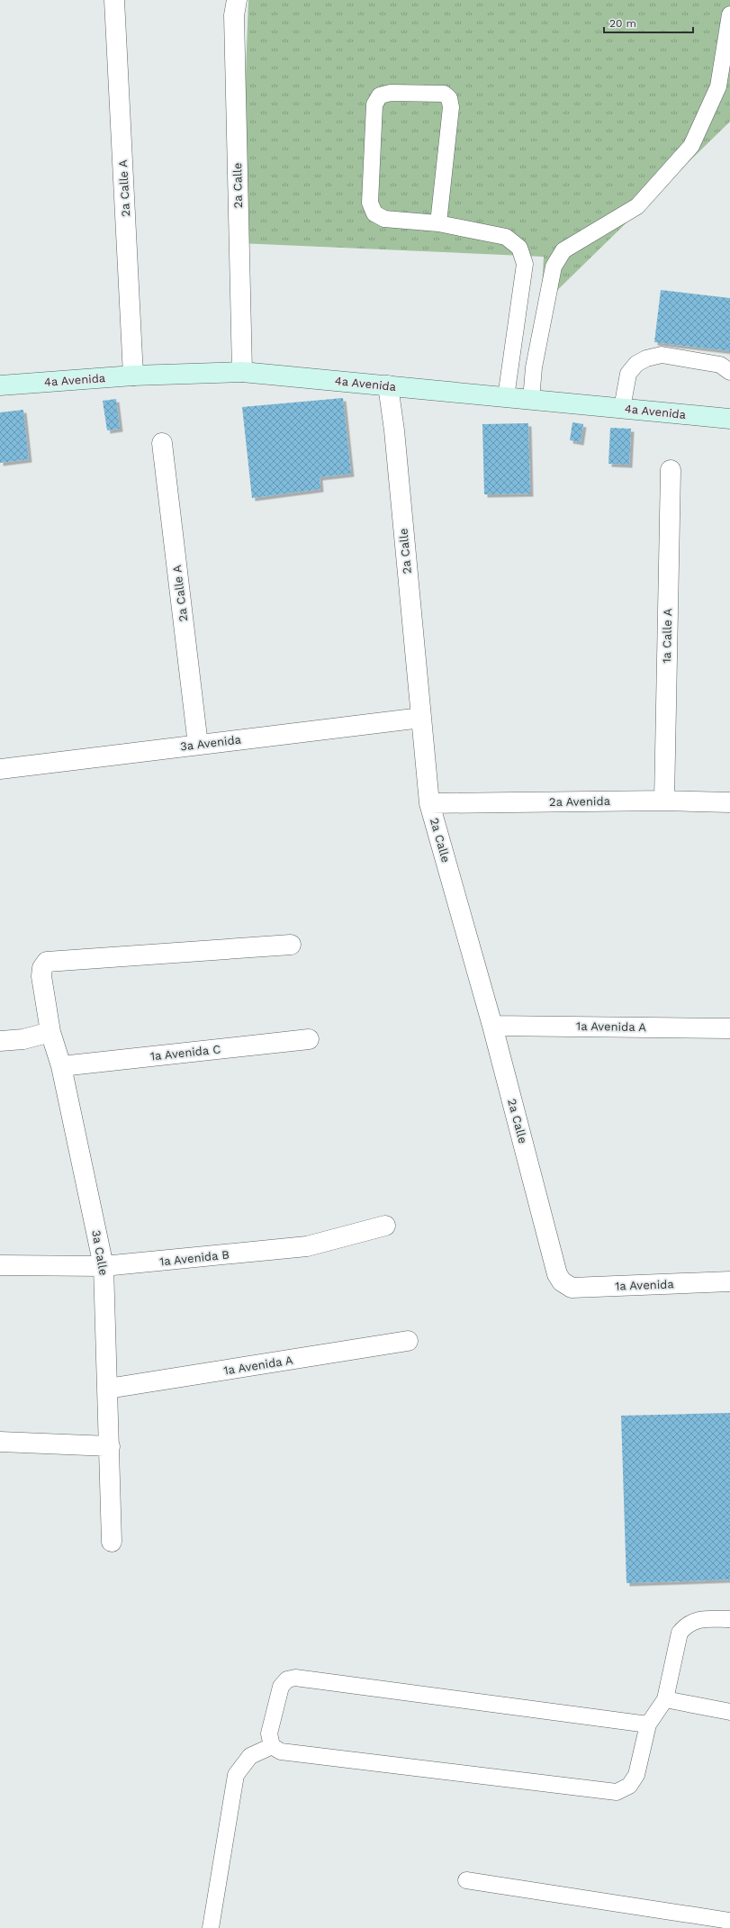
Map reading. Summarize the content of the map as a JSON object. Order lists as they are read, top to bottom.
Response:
{
  "streets": {
    "street": [
      "2a Calle",
      "2a Calle A",
      "4a Avenida",
      "1a Calle A",
      "3a Avenida",
      "2a Avenida",
      "1a Avenida A",
      "1a Avenida C",
      "3a Calle",
      "1a Avenida B",
      "1a Avenida"
    ]
  },
  "crossings": [
    ["2a Calle", "4a Avenida"],
    ["2a Calle", "3a Avenida"],
    ["2a Calle", "2a Avenida"],
    ["2a Calle", "1a Avenida A"],
    ["2a Calle", "1a Avenida"],
    ["2a Calle A", "4a Avenida"],
    ["2a Calle A", "3a Avenida"],
    ["1a Calle A", "2a Avenida"],
    ["1a Avenida A", "3a Calle"],
    ["1a Avenida C", "3a Calle"],
    ["3a Calle", "1a Avenida B"]
  ],
  "scale_bar": "20 m"
}
